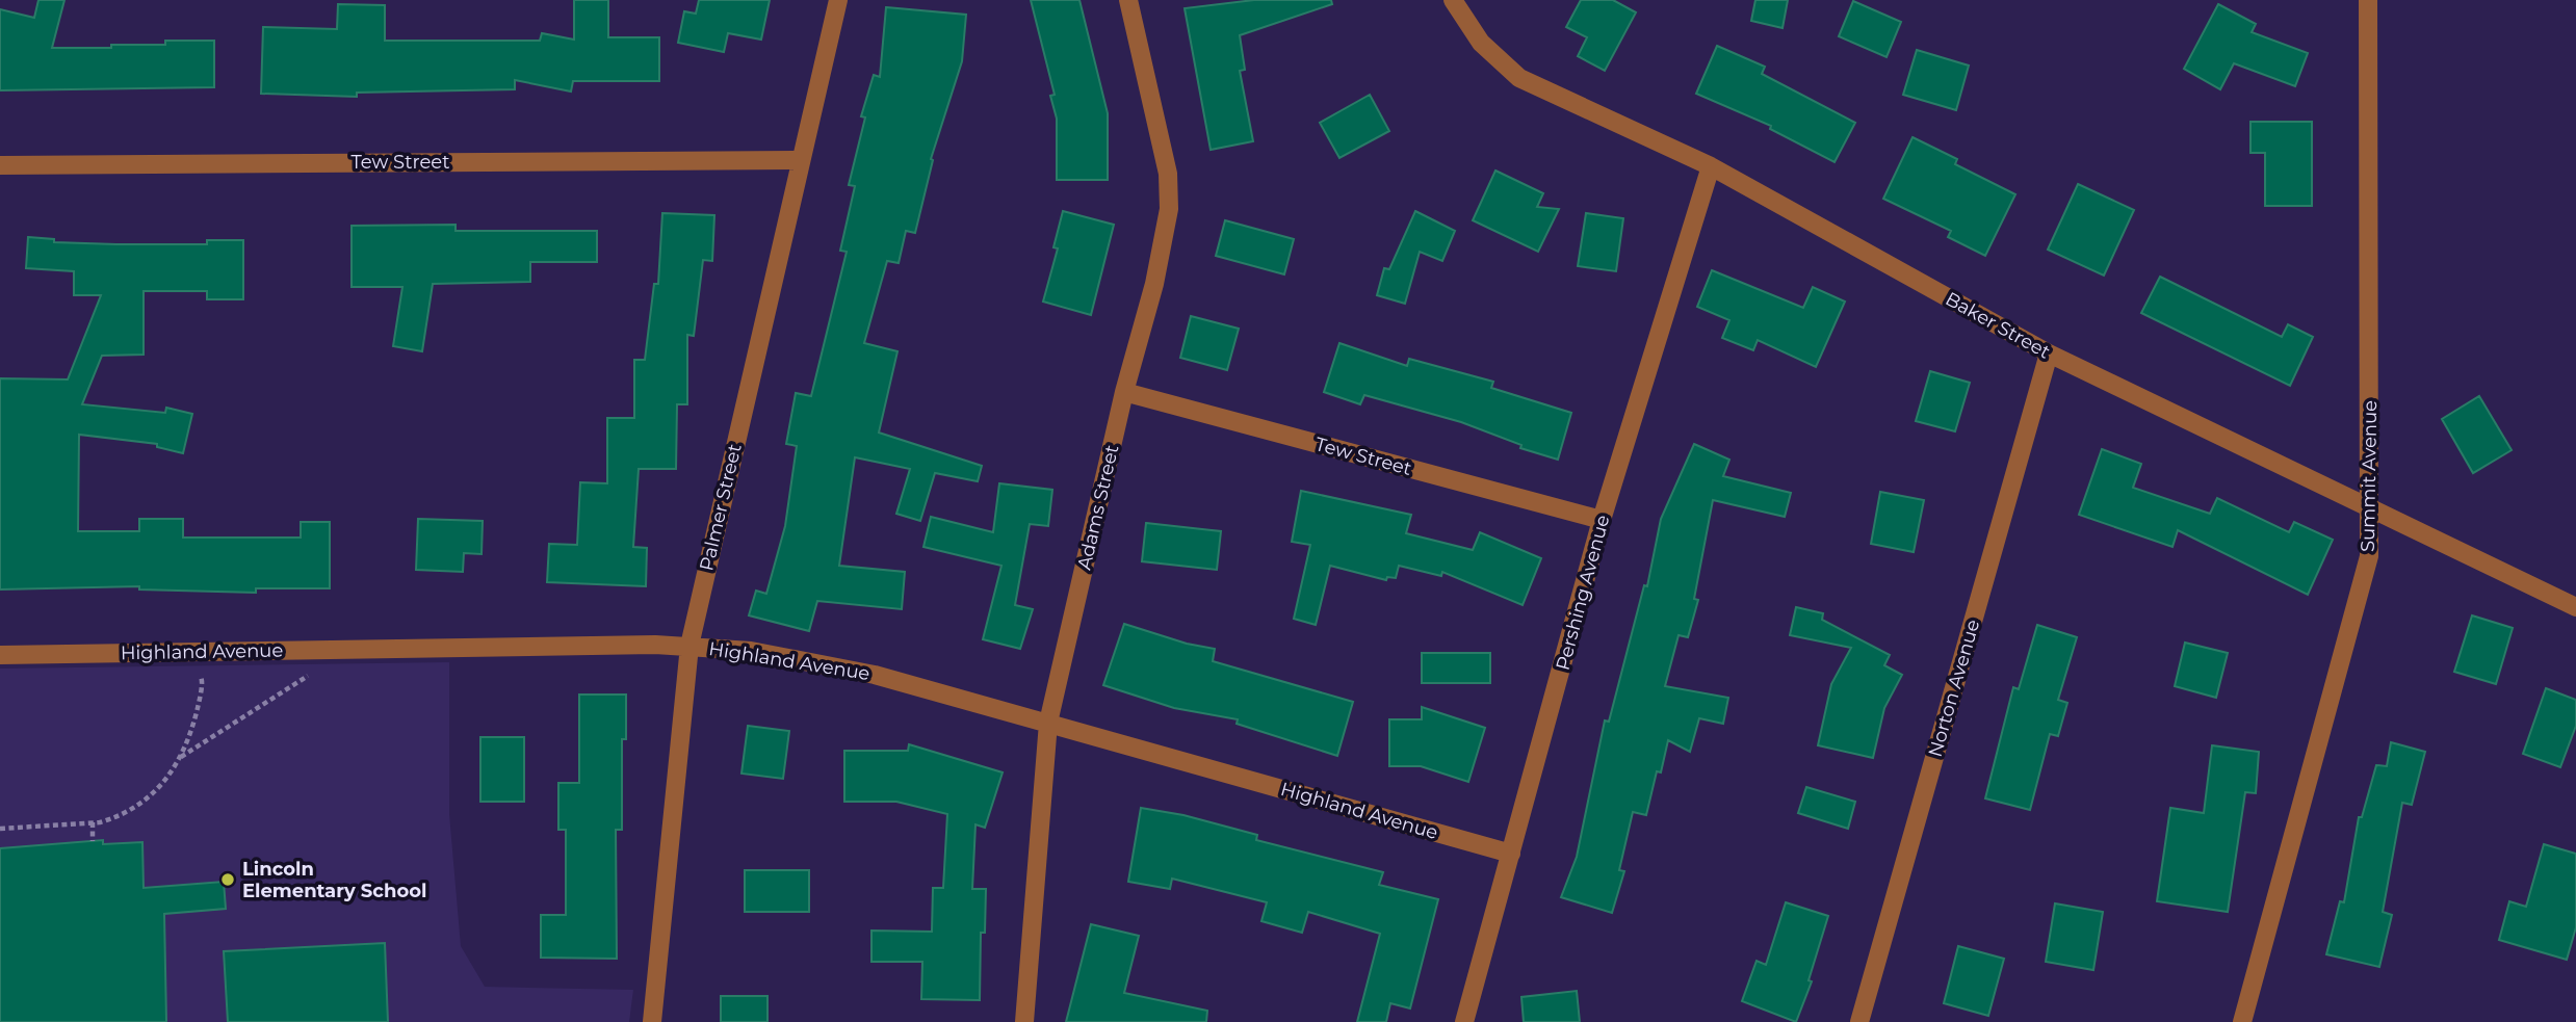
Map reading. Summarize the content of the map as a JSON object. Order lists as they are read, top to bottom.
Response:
{
  "streets": {
    "street": [
      "Tew Street",
      "Baker Street",
      "Summit Avenue",
      "Palmer Street",
      "Adams Street",
      "Pershing Avenue",
      "Highland Avenue",
      "Norton Avenue"
    ]
  },
  "crossings": [
    ["Tew Street", "Palmer Street"],
    ["Tew Street", "Adams Street"],
    ["Tew Street", "Pershing Avenue"],
    ["Baker Street", "Summit Avenue"],
    ["Baker Street", "Pershing Avenue"],
    ["Baker Street", "Norton Avenue"],
    ["Palmer Street", "Highland Avenue"],
    ["Adams Street", "Highland Avenue"],
    ["Pershing Avenue", "Highland Avenue"]
  ],
  "places": ["Lincoln Elementary School"]
}
